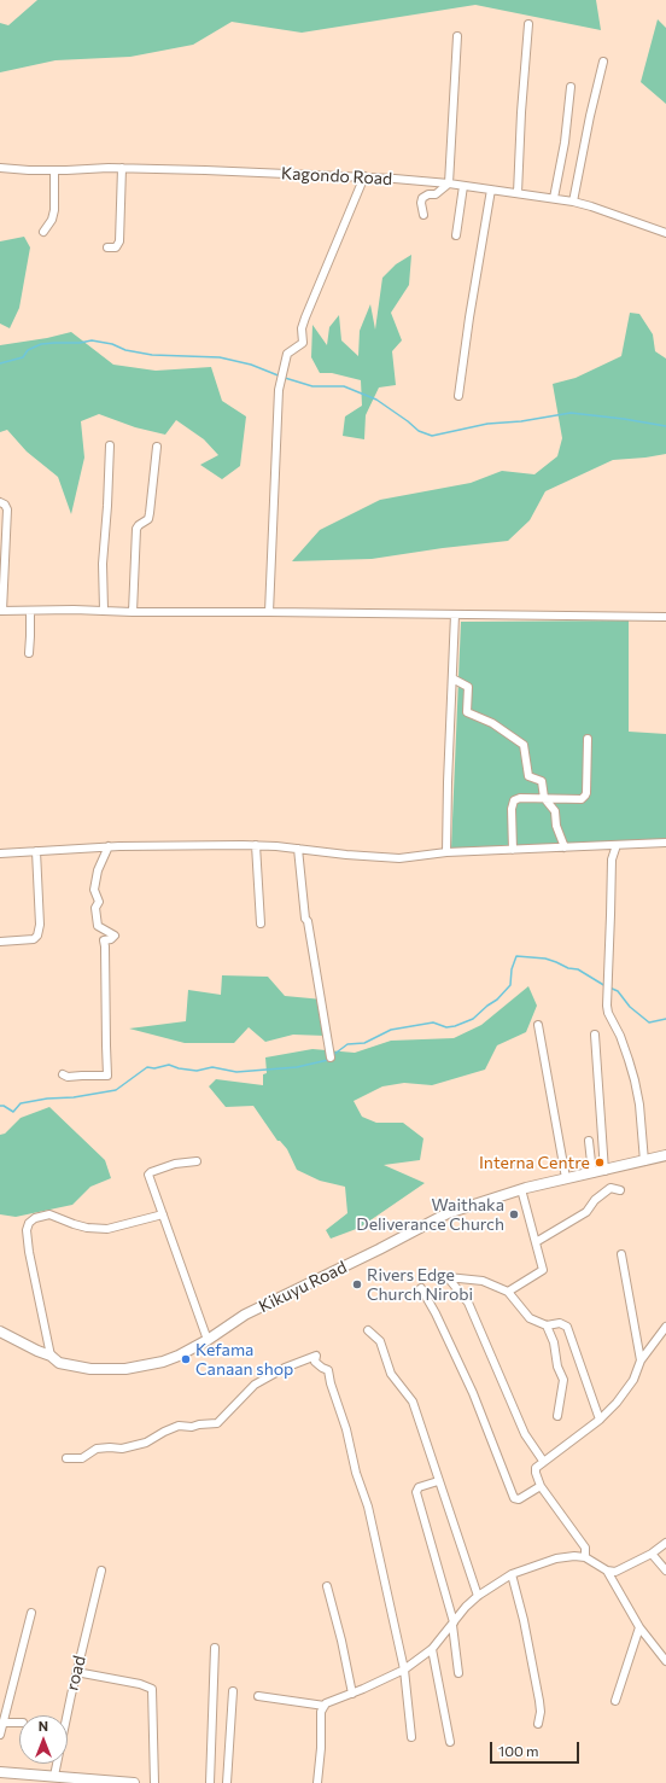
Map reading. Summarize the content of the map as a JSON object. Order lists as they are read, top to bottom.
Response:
{
  "streets": {
    "main road": ["Kikuyu Road"],
    "street": ["Kagondo Road", "road"]
  },
  "places": [
    "Interna Centre",
    "Waithaka Deliverance Church",
    "Rivers Edge Church Nirobi",
    "Kefama Canaan shop"
  ],
  "scale_bar": "100 m",
  "north": "top"
}
